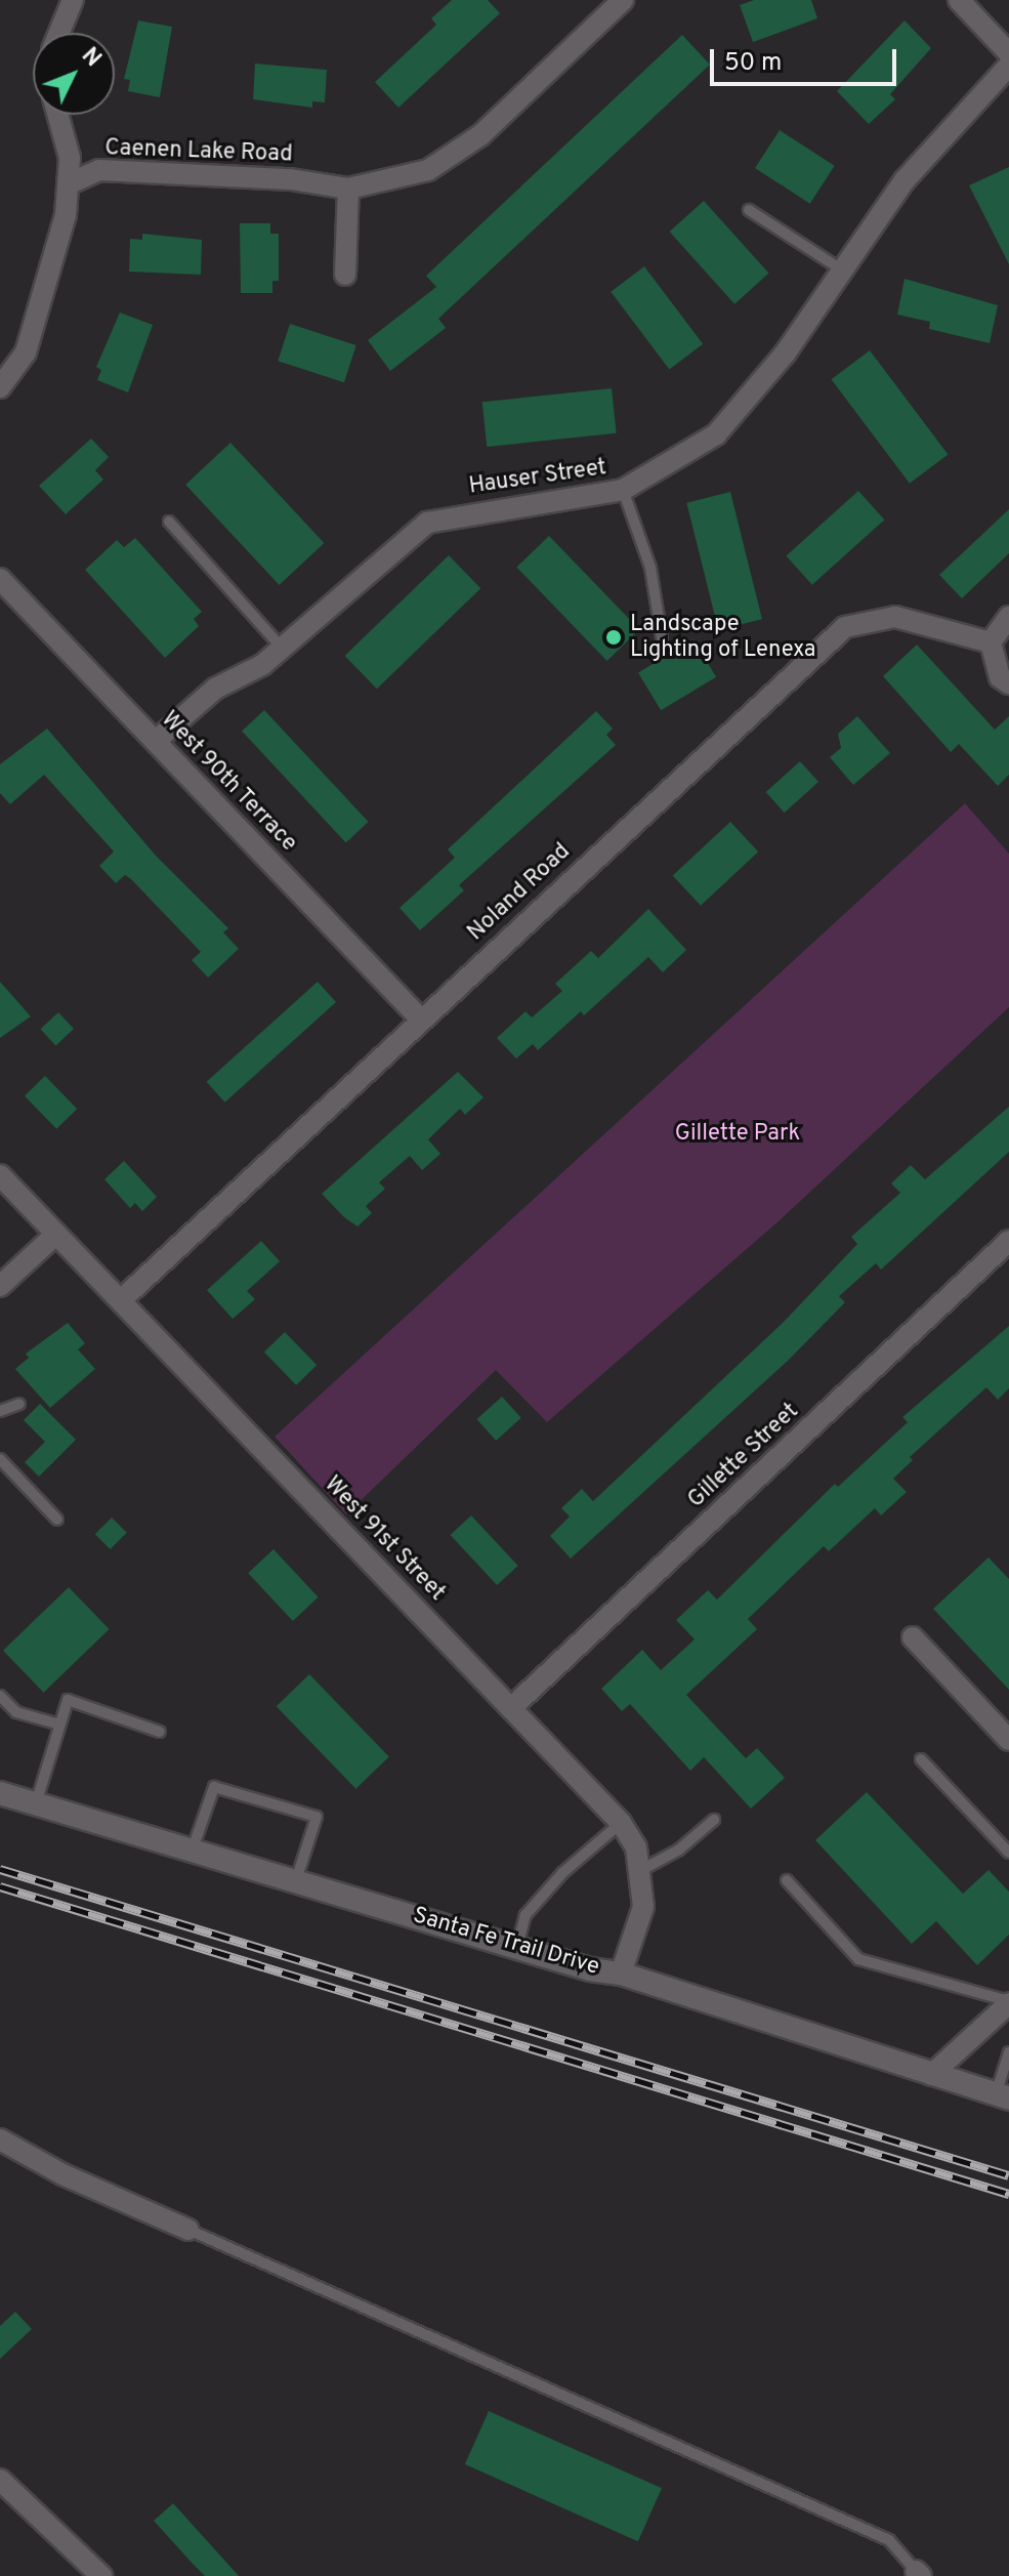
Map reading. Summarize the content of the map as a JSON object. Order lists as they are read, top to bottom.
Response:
{
  "streets": {
    "main road": ["Santa Fe Trail Drive"],
    "street": [
      "Caenen Lake Road",
      "Hauser Street",
      "West 90th Terrace",
      "Noland Road",
      "Gillette Street",
      "West 91st Street"
    ]
  },
  "crossings": [
    ["Hauser Street", "West 90th Terrace"],
    ["West 90th Terrace", "Noland Road"],
    ["Noland Road", "West 91st Street"],
    ["Gillette Street", "West 91st Street"],
    ["West 91st Street", "Santa Fe Trail Drive"]
  ],
  "parks": ["Gillette Park"],
  "places": ["Landscape Lighting of Lenexa"],
  "scale_bar": "50 m",
  "north": "top right"
}
